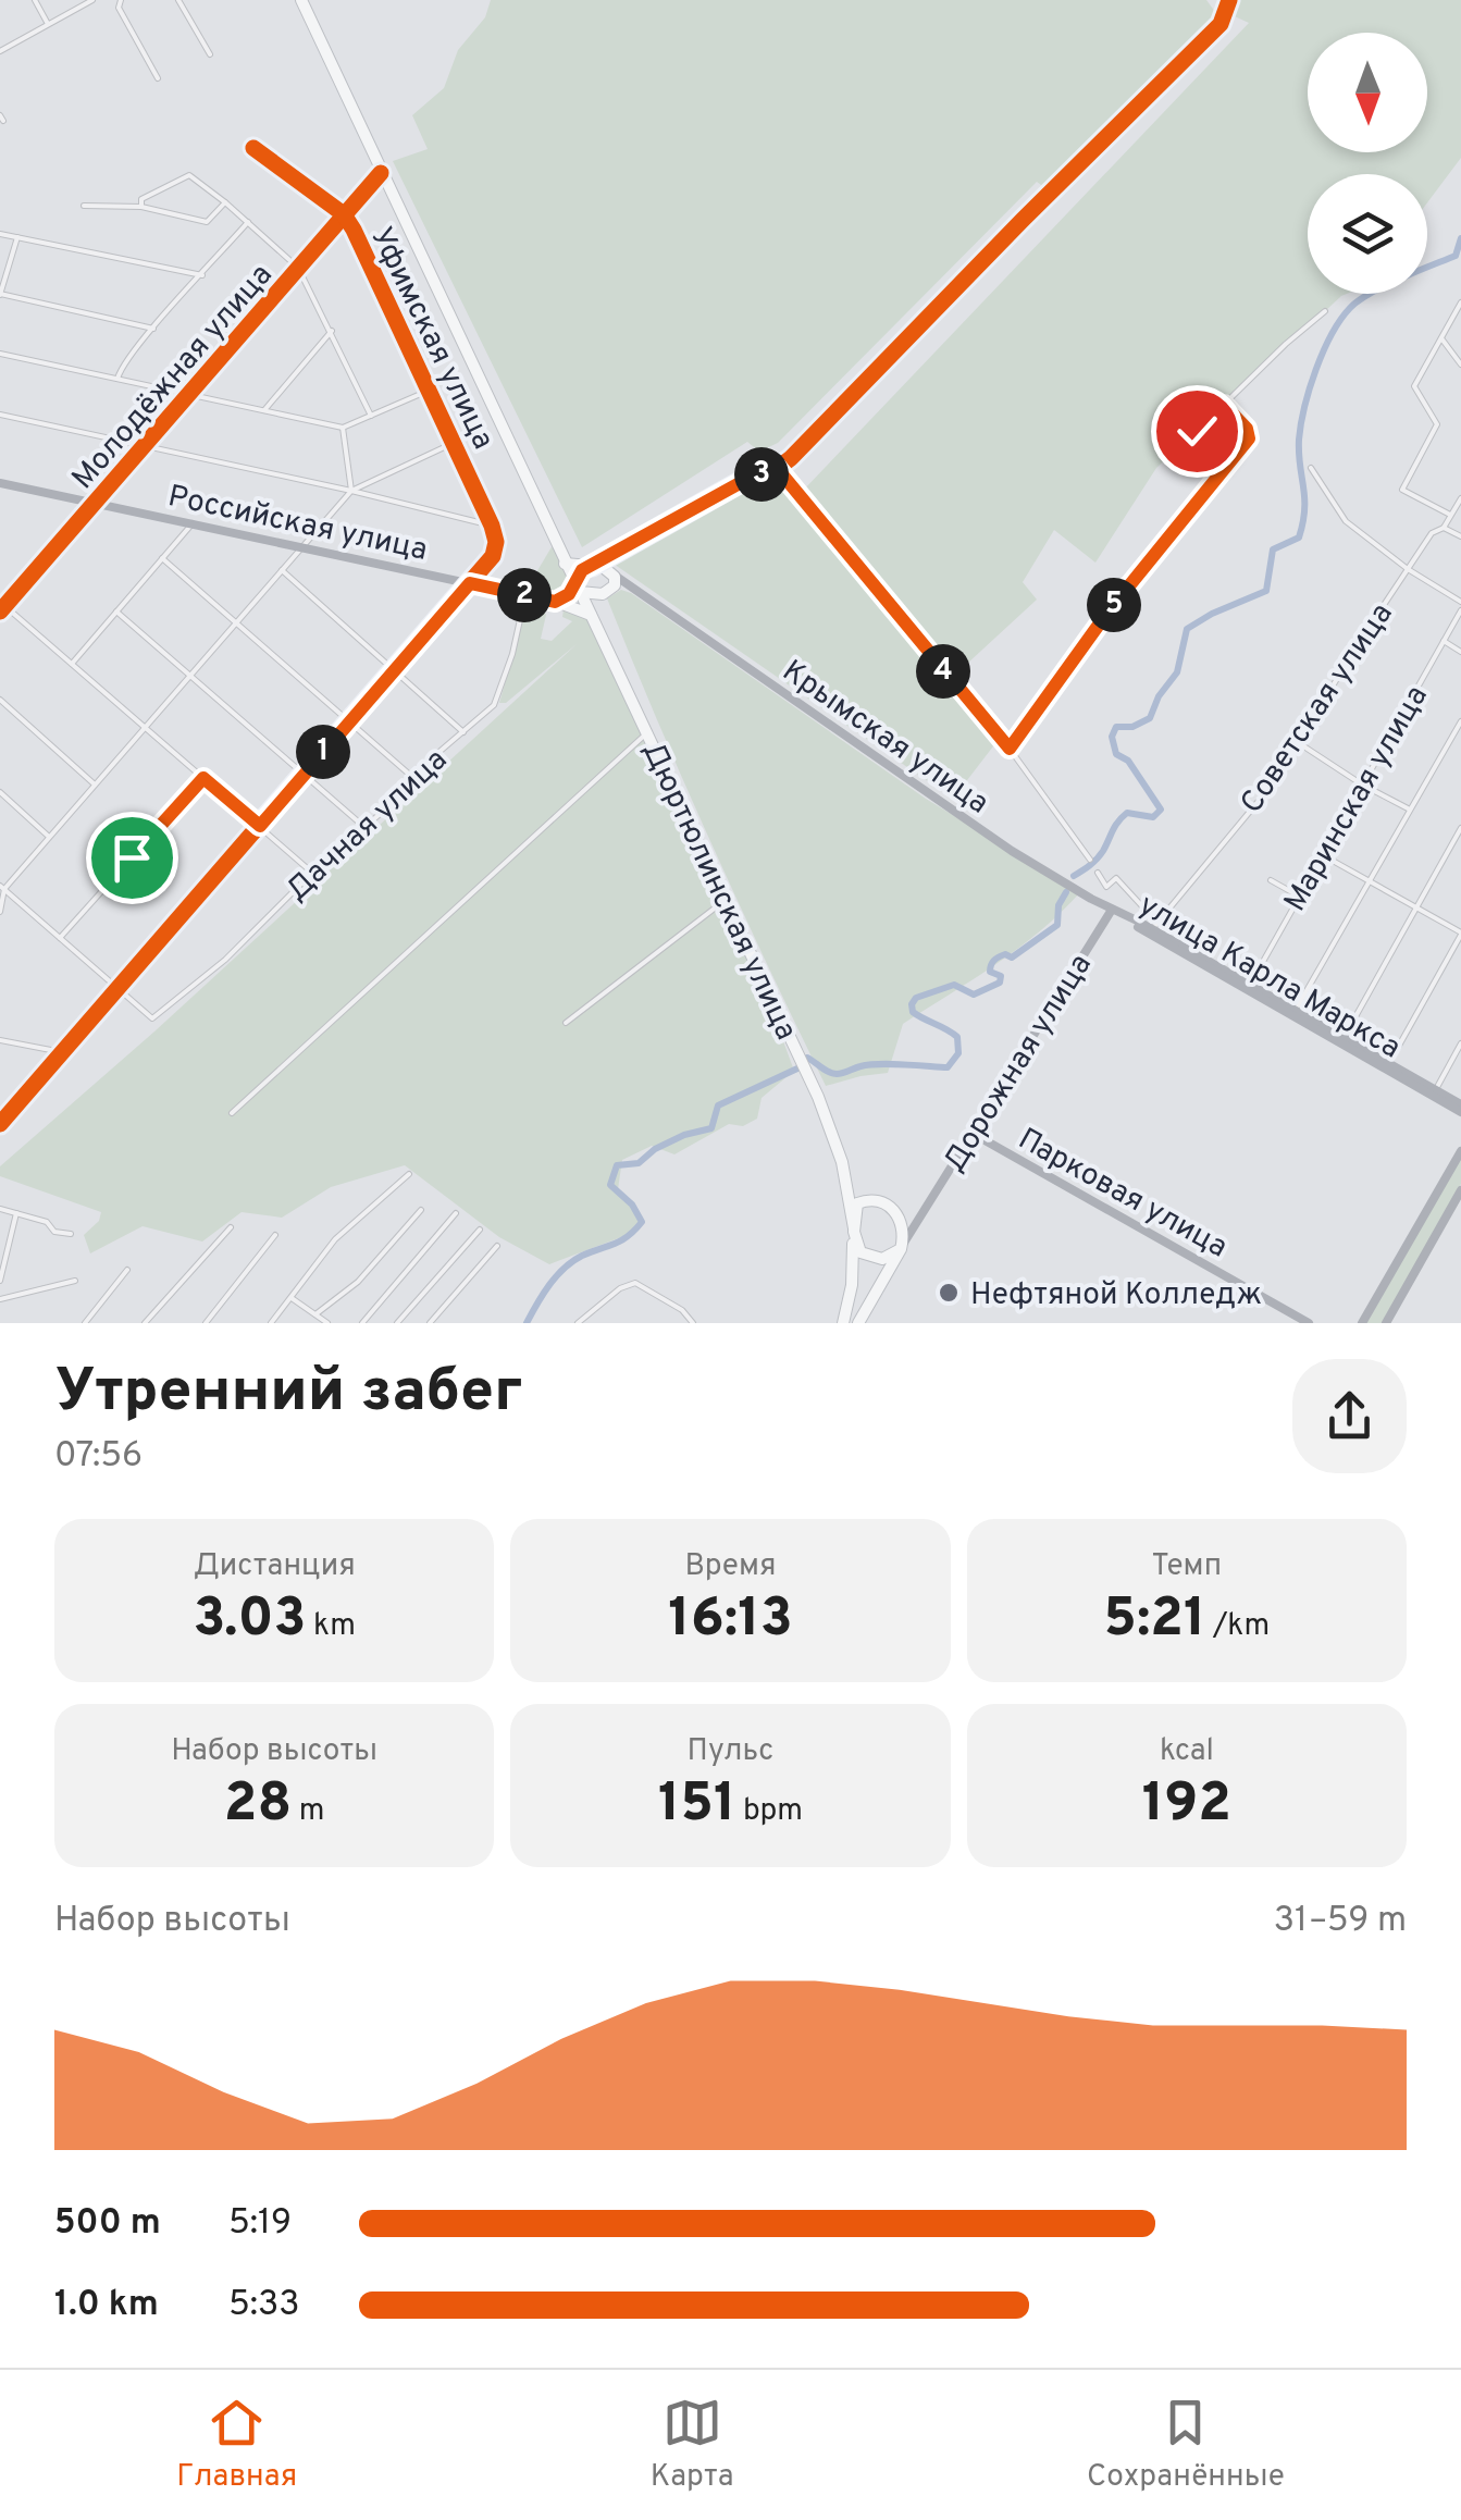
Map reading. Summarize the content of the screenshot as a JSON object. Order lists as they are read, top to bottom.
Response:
{
  "streets": {
    "main road": [
      "Российская улица",
      "Крымская улица",
      "Дюртюлинская улица",
      "улица Карла Маркса",
      "Дорожная улица",
      "Парковая улица"
    ],
    "street": [
      "Уфимская улица",
      "Молодёжная улица",
      "Советская улица",
      "Маринская улица",
      "Дачная улица"
    ]
  },
  "crossings": [
    ["Уфимская улица", "Молодёжная улица"],
    ["Молодёжная улица", "Российская улица"],
    ["Молодёжная улица", "Дюртюлинская улица"],
    ["Российская улица", "Дачная улица"],
    ["Российская улица", "Дюртюлинская улица"],
    ["Советская улица", "улица Карла Маркса"],
    ["Крымская улица", "улица Карла Маркса"],
    ["Крымская улица", "Дорожная улица"],
    ["Маринская улица", "улица Карла Маркса"],
    ["улица Карла Маркса", "Дорожная улица"],
    ["Дорожная улица", "Парковая улица"]
  ],
  "places": ["Нефтяной Колледж"],
  "north": "bottom",
  "page": {
    "pins": [
      "3",
      "2",
      "5",
      "4",
      "1"
    ],
    "heading": ["Утренний забег", "07:56"],
    "stats": [
      ["Дистанция", "3.03 km"],
      ["Время", "16:13"],
      ["Темп", "5:21 /km"],
      ["Набор высоты", "28 m"],
      ["Пульс", "151 bpm"],
      ["kcal", "192"]
    ],
    "chart": ["Набор высоты", "31–59 m"],
    "list": [
      {
        "name": "500 m",
        "note": "5:19"
      },
      {
        "name": "1.0 km",
        "note": "5:33"
      }
    ],
    "tabs": ["Главная", "Карта", "Сохранённые"]
  }
}
